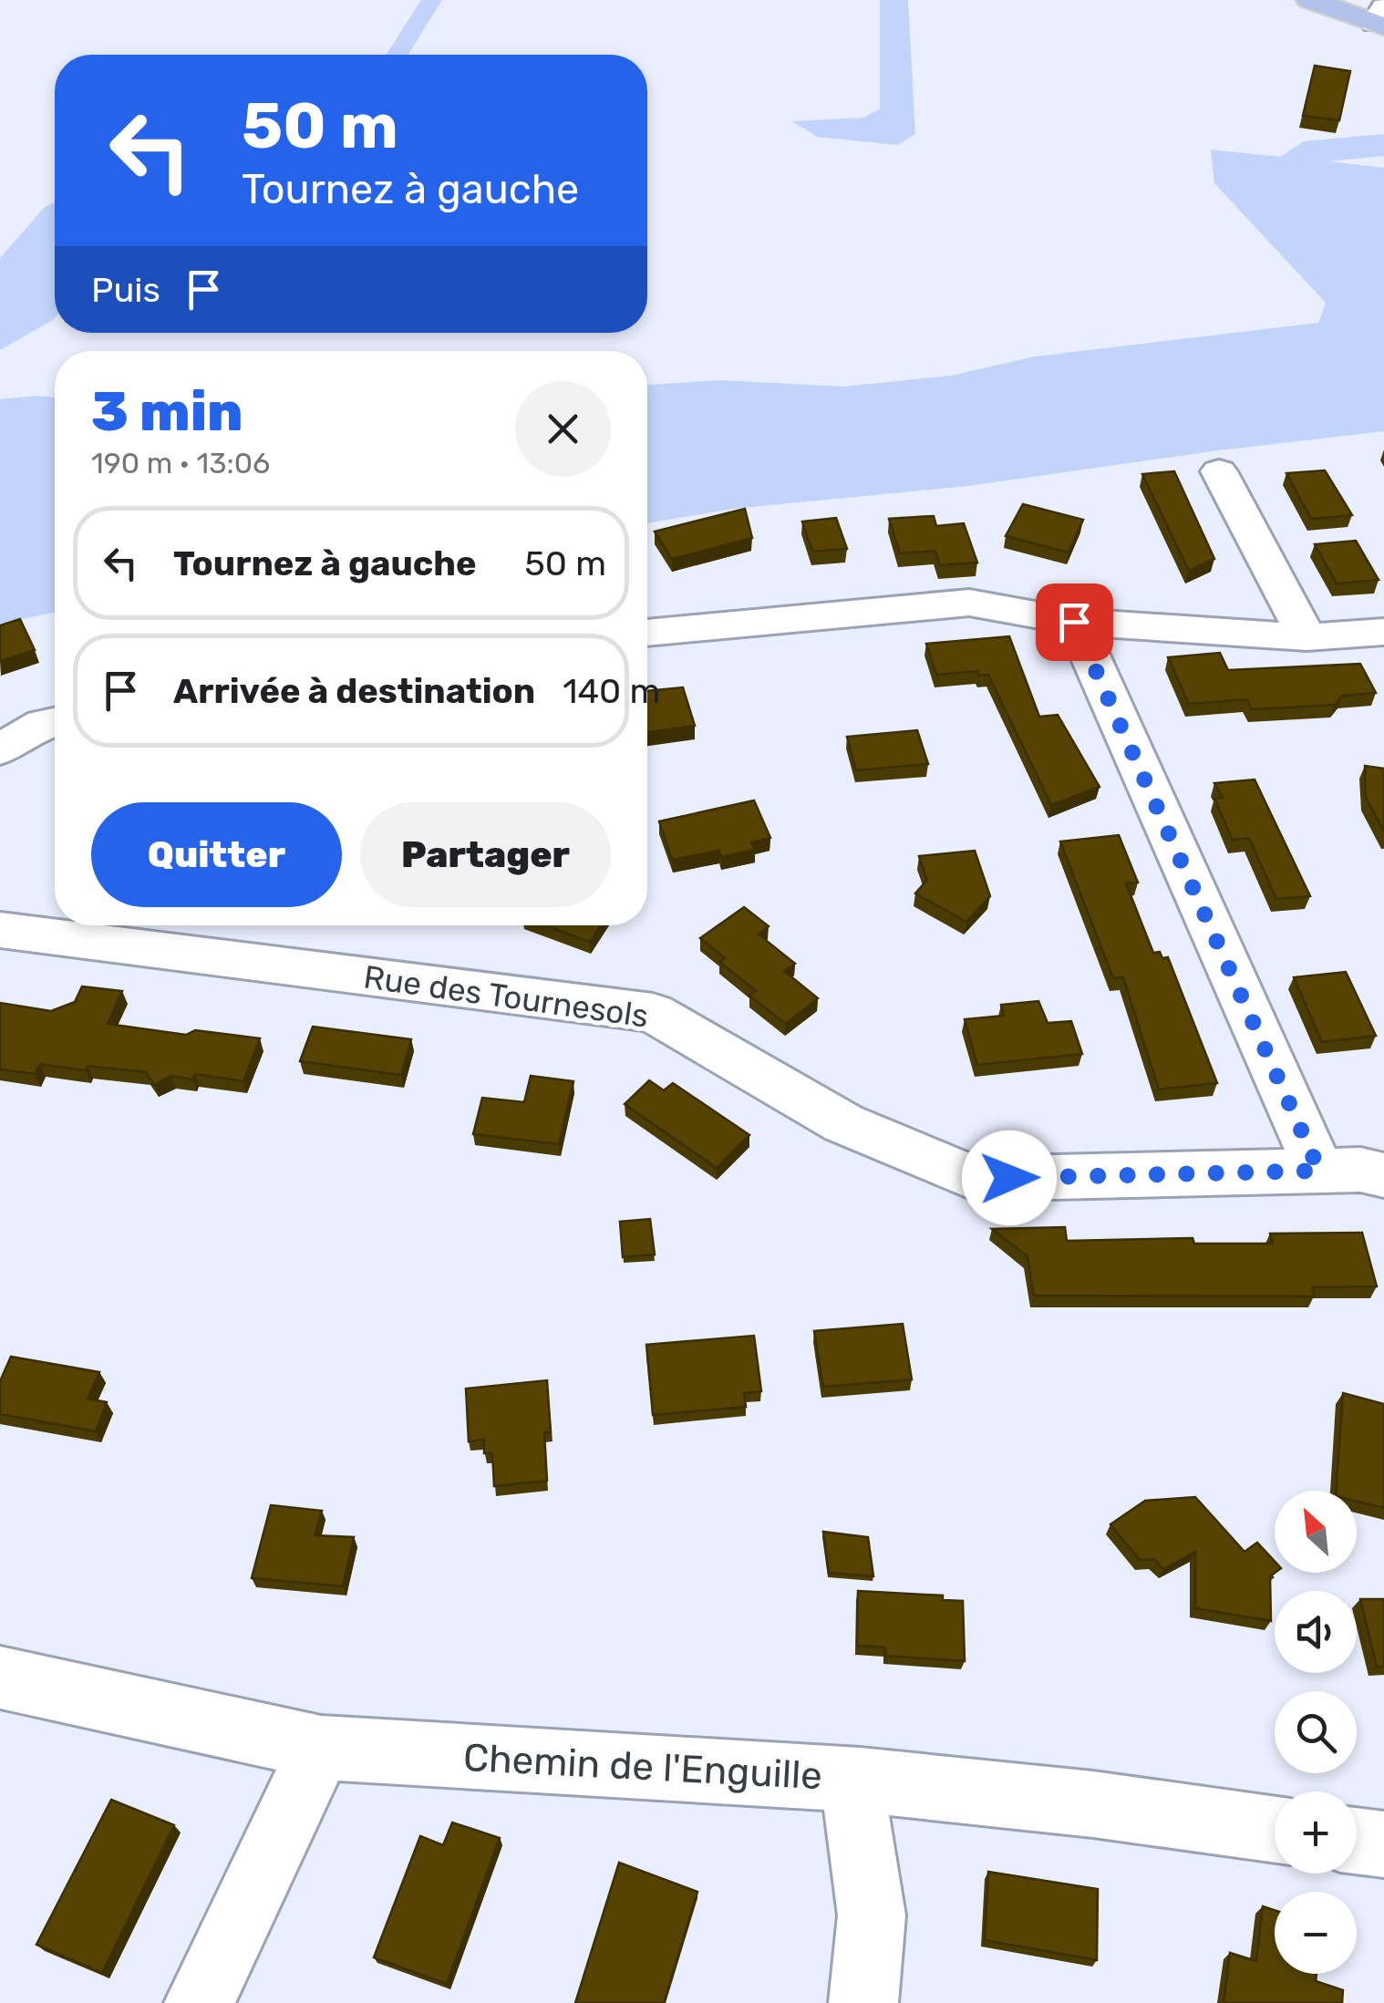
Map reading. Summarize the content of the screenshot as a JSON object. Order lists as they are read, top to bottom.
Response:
{
  "streets": {
    "street": ["Rue des Tournesols", "Chemin de l'Enguille"]
  },
  "north": "top left",
  "page": {
    "turn": ["50 m", "Tournez à gauche"],
    "then": "Puis",
    "heading": ["3 min", "190 m · 13:06"],
    "list": [
      {
        "name": "Tournez à gauche",
        "value": "50 m"
      },
      {
        "name": "Arrivée à destination",
        "value": "140 m"
      }
    ],
    "buttons": ["Quitter", "Partager"],
    "map_buttons": ["+", "−"]
  }
}
